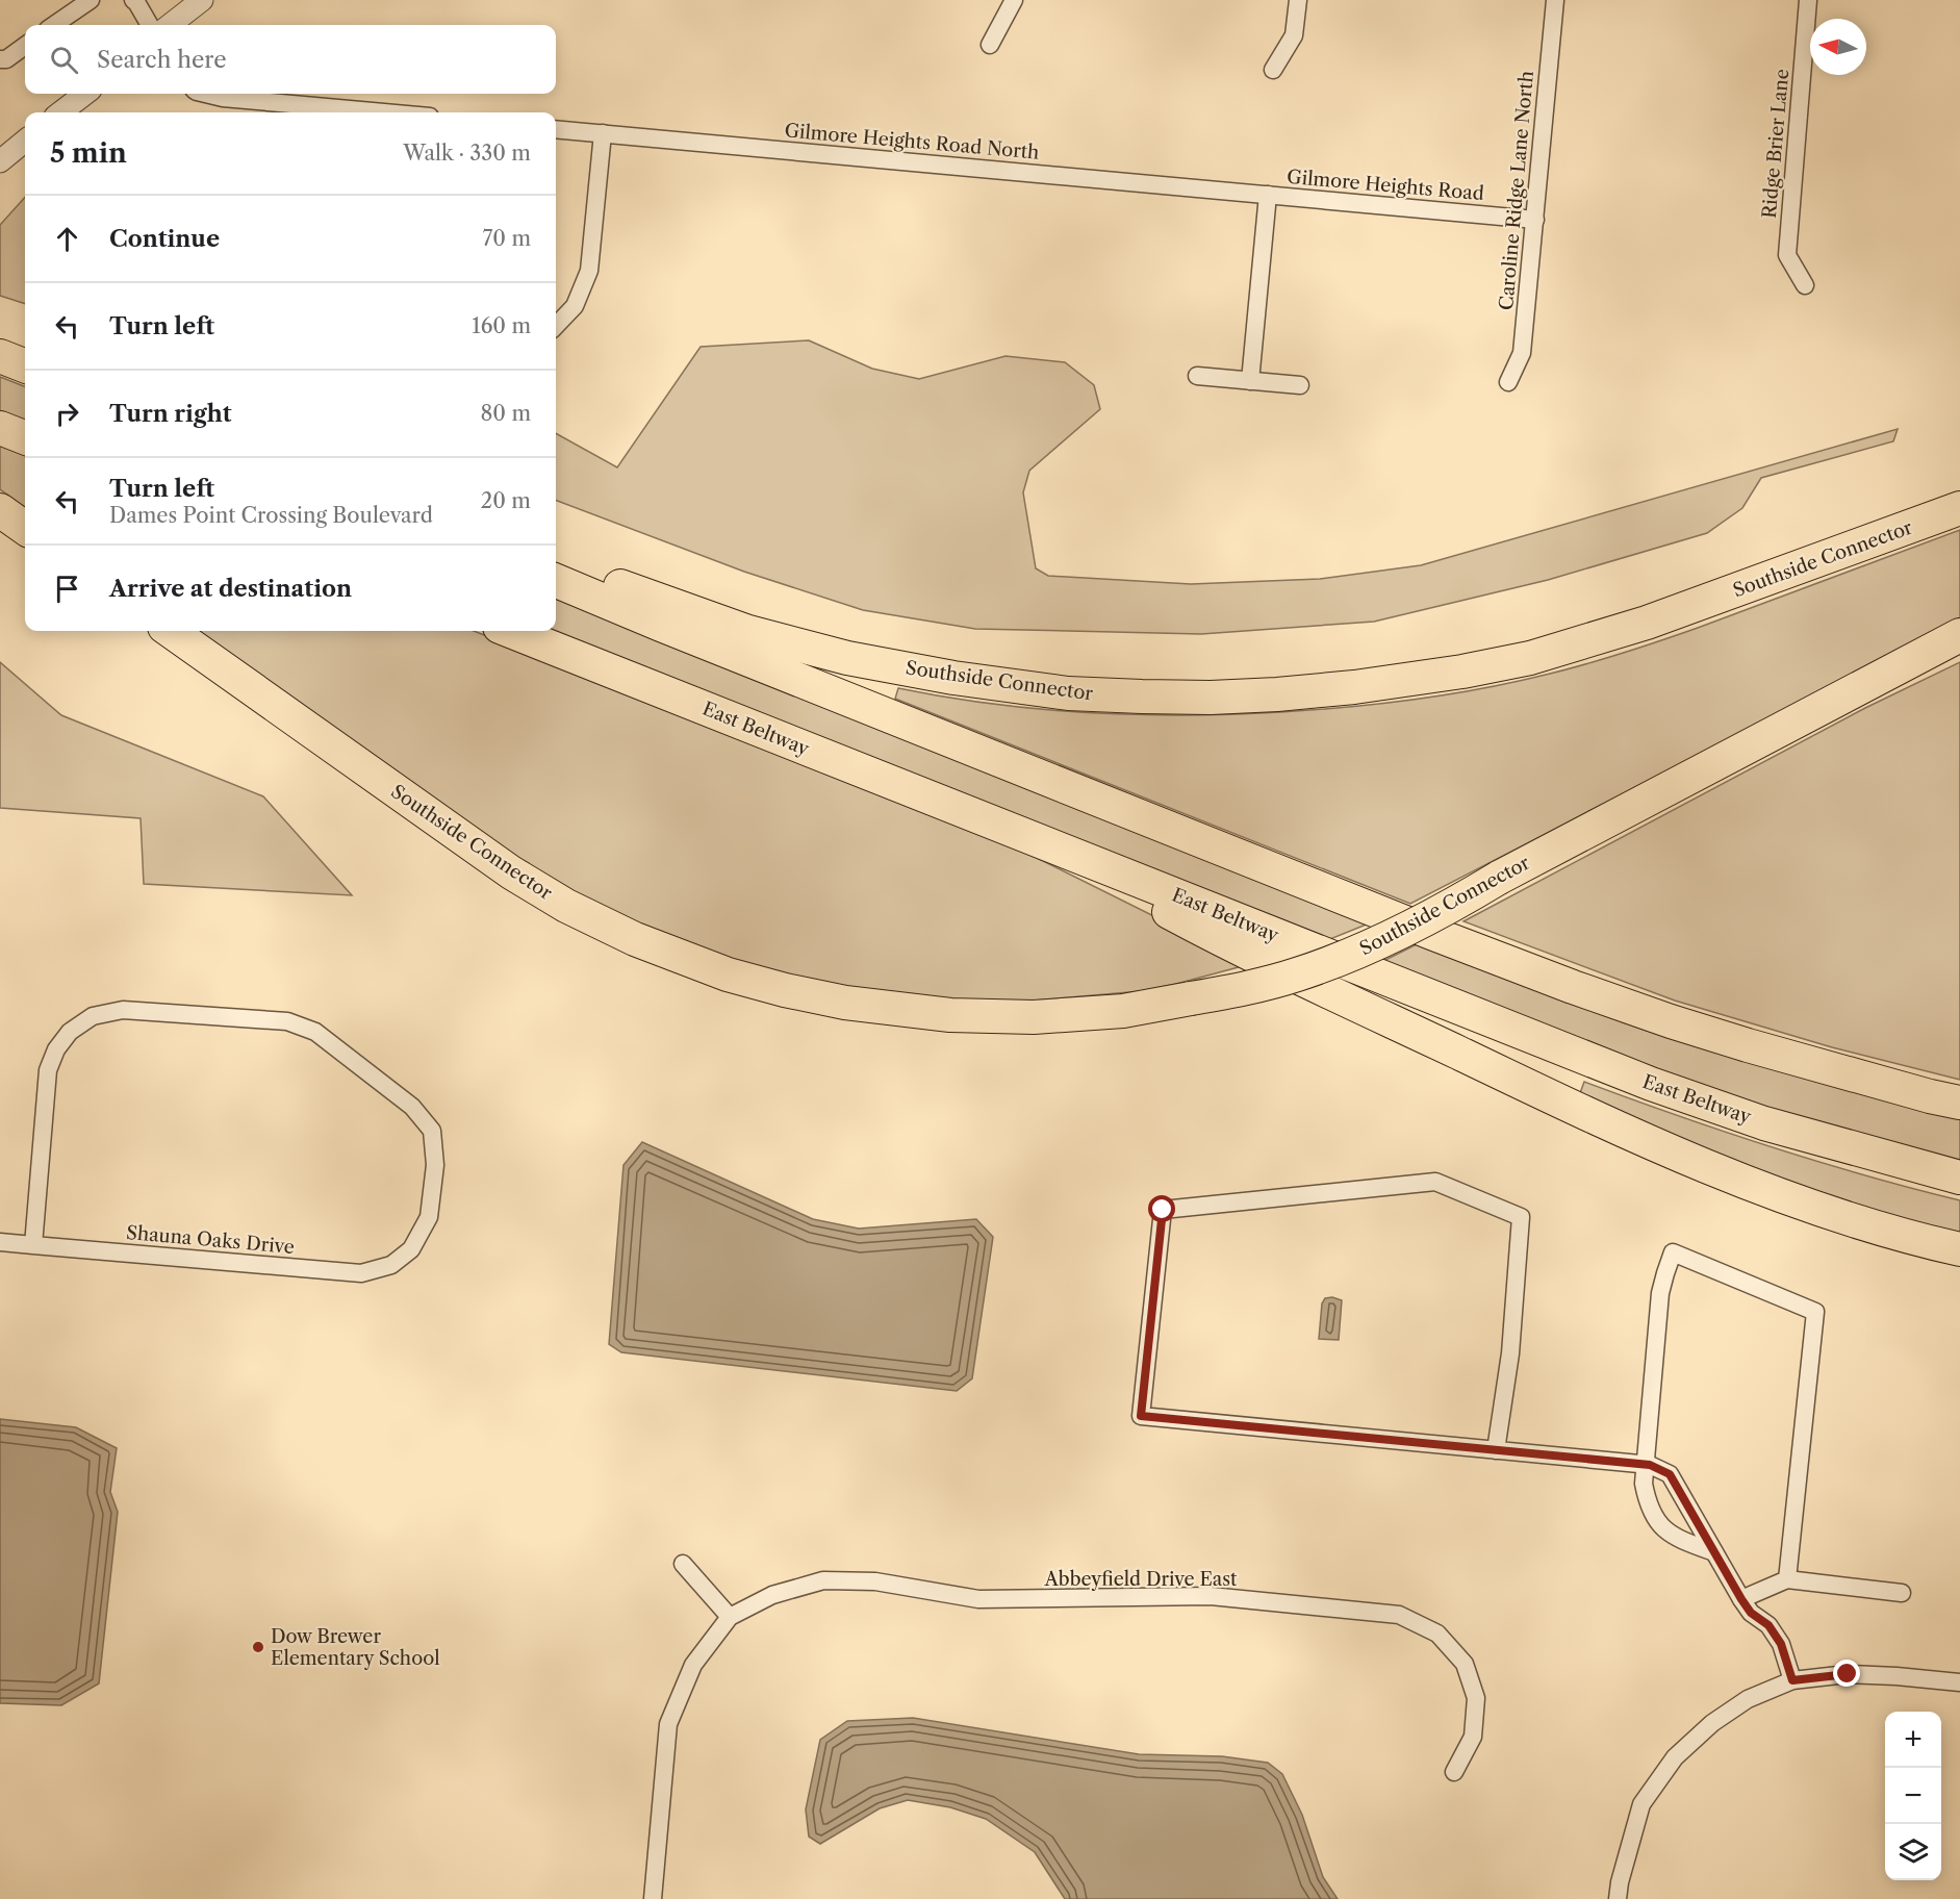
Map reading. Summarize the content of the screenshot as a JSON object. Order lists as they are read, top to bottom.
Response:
{
  "streets": {
    "highway": ["Southside Connector", "East Beltway"],
    "street": [
      "Gilmore Heights Road North",
      "Ridge Brier Lane",
      "Gilmore Heights Road",
      "Caroline Ridge Lane North",
      "Shauna Oaks Drive",
      "Abbeyfield Drive East"
    ]
  },
  "crossings": [
    ["Gilmore Heights Road North", "Gilmore Heights Road"],
    ["Gilmore Heights Road", "Caroline Ridge Lane North"]
  ],
  "places": ["Dow Brewer Elementary School"],
  "north": "left",
  "page": {
    "search": "Search here",
    "heading": ["5 min", "Walk · 330 m"],
    "list": [
      ["Continue", "70 m"],
      ["Turn left", "160 m"],
      ["Turn right", "80 m"],
      ["Turn left", "Dames Point Crossing Boulevard", "20 m"],
      "Arrive at destination"
    ],
    "map_buttons": ["+", "−"]
  }
}
